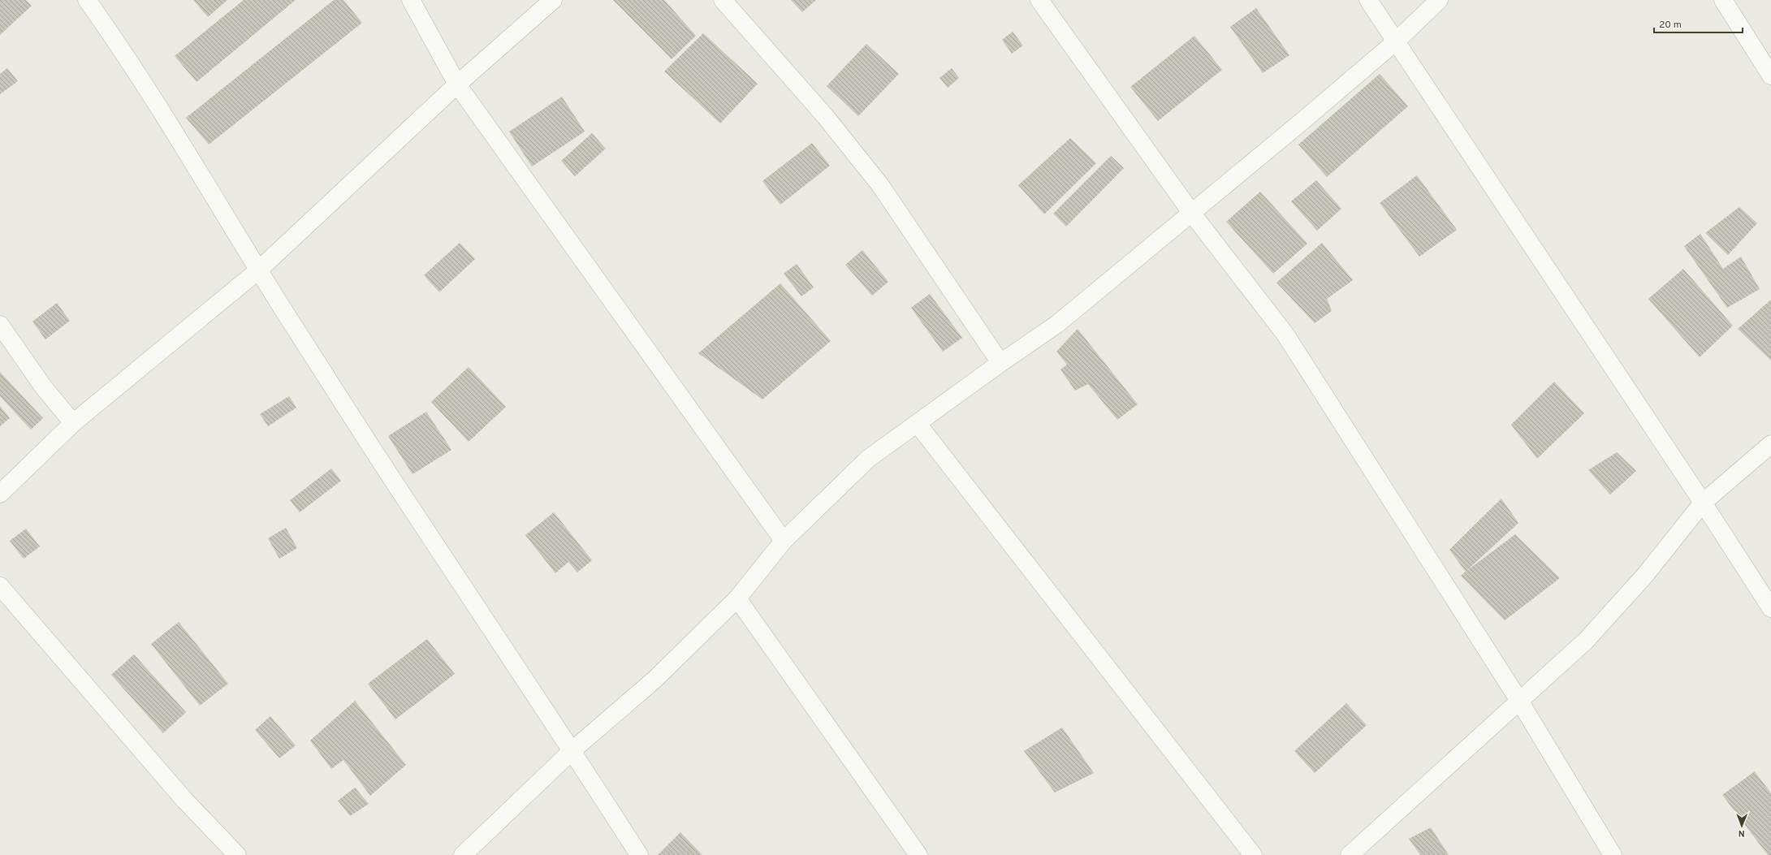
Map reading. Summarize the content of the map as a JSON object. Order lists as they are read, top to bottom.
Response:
{
  "scale_bar": "20 m",
  "north": "bottom"
}
